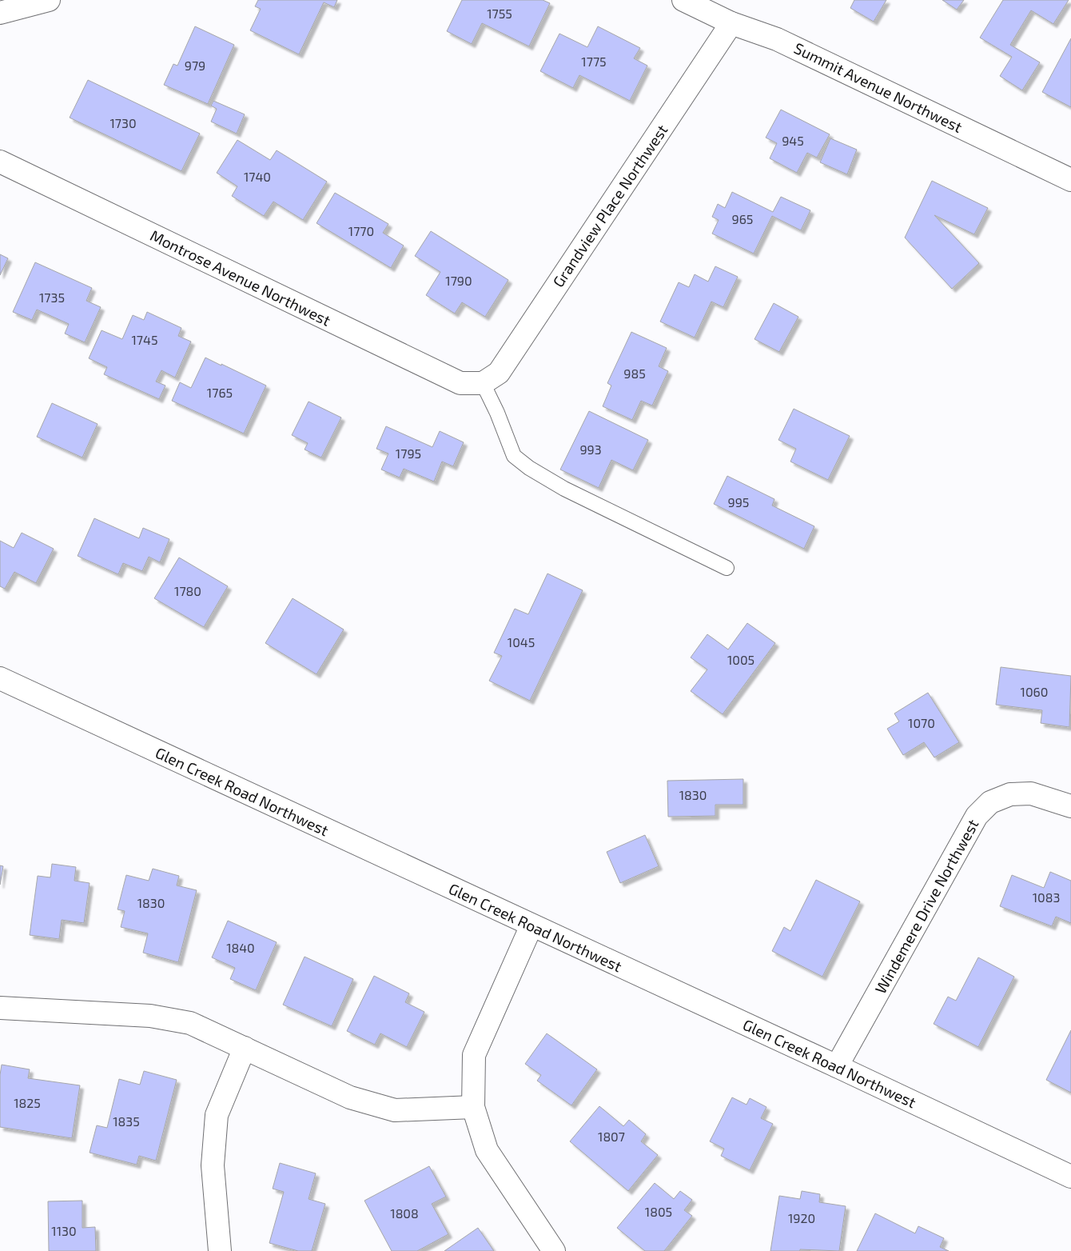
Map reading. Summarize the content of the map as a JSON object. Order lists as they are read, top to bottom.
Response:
{
  "streets": {
    "street": [
      "Summit Avenue Northwest",
      "Grandview Place Northwest",
      "Montrose Avenue Northwest",
      "Glen Creek Road Northwest",
      "Windemere Drive Northwest"
    ]
  },
  "crossings": [
    ["Summit Avenue Northwest", "Grandview Place Northwest"],
    ["Grandview Place Northwest", "Montrose Avenue Northwest"],
    ["Glen Creek Road Northwest", "Windemere Drive Northwest"]
  ],
  "house_numbers": [
    "1755",
    "1775",
    "979",
    "1730",
    "945",
    "1740",
    "965",
    "1770",
    "1790",
    "1735",
    "1745",
    "985",
    "1765",
    "993",
    "1795",
    "995",
    "1780",
    "1045",
    "1005",
    "1060",
    "1070",
    "1830",
    "1083",
    "1830",
    "1840",
    "1825",
    "1835",
    "1807",
    "1805",
    "1808",
    "1920",
    "1130"
  ]
}
